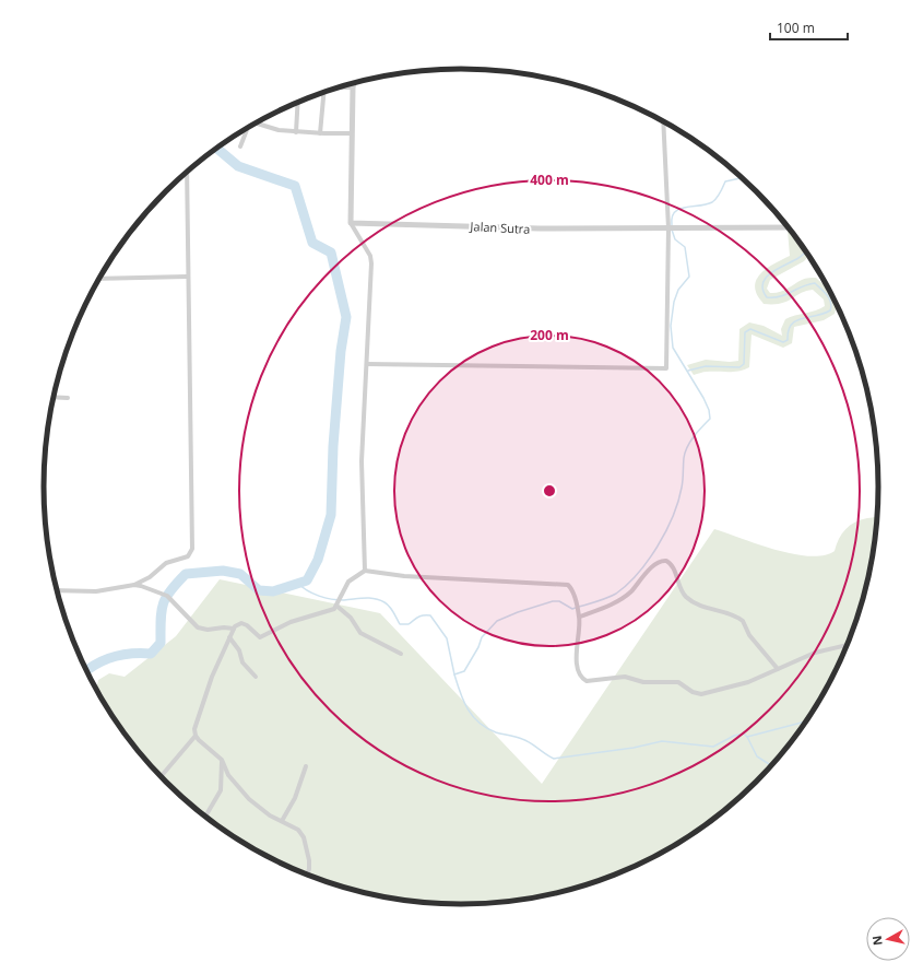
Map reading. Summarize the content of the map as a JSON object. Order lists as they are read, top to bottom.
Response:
{
  "streets": {
    "street": ["Jalan Sutra"]
  },
  "scale_bar": "100 m",
  "north": "left",
  "rings": ["400 m", "200 m"]
}
